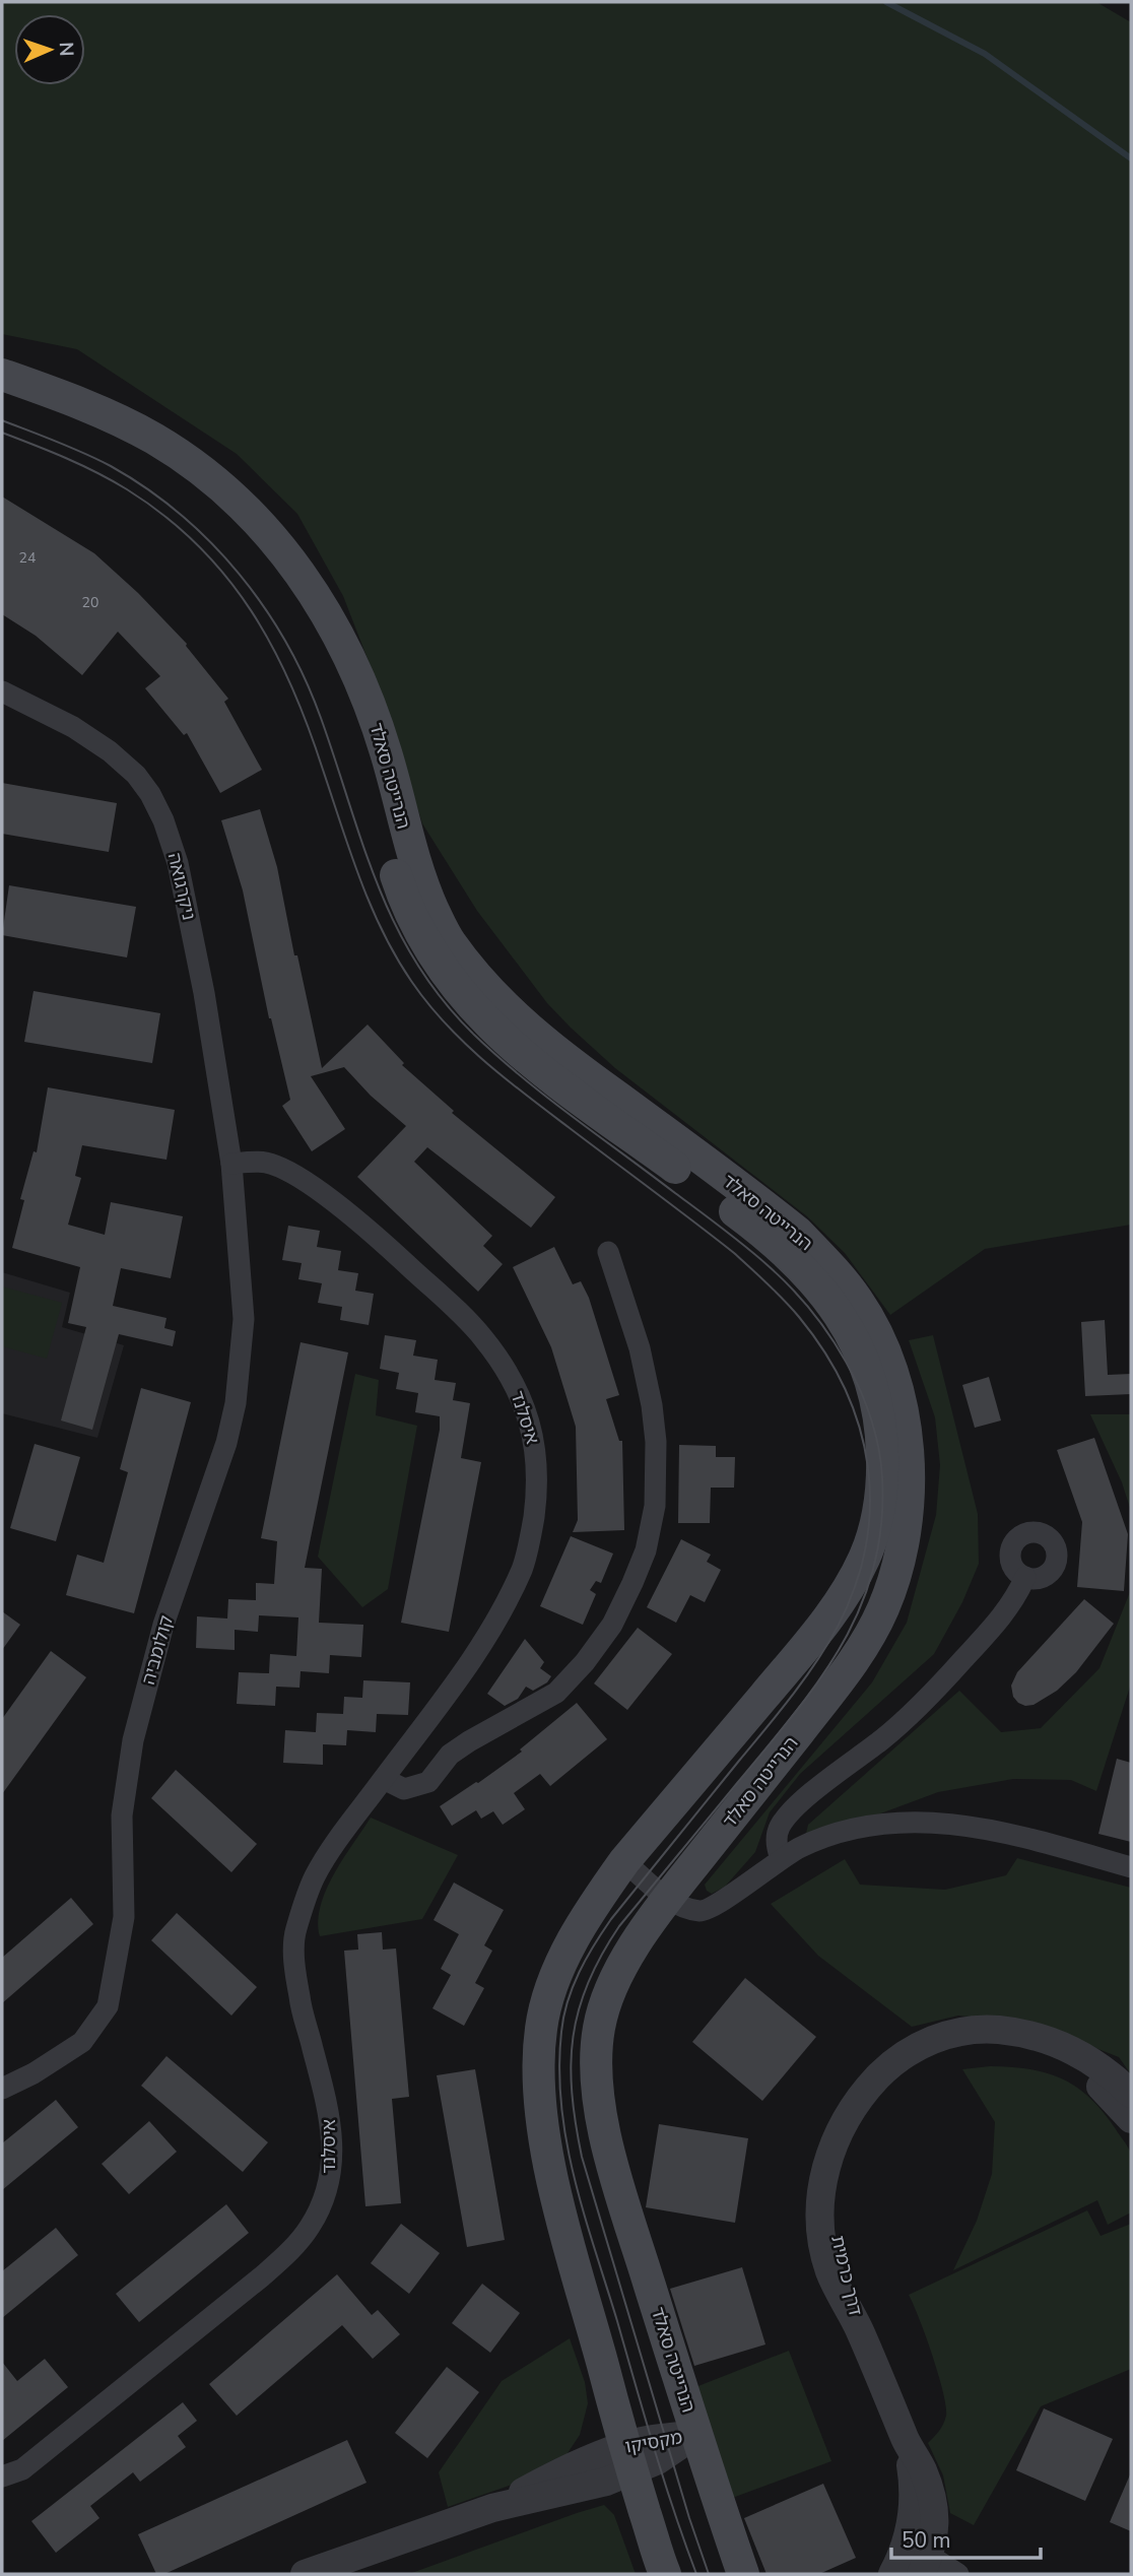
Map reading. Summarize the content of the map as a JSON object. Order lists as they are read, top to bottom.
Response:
{
  "streets": {
    "main road": ["הנרייטה סאלד"],
    "street": [
      "ניקרגואה",
      "איסלנד",
      "קולומביה",
      "דרך כרמית",
      "מקסיקו"
    ]
  },
  "crossings": [
    ["הנרייטה סאלד", "מקסיקו"],
    ["ניקרגואה", "איסלנד"],
    ["ניקרגואה", "קולומביה"],
    ["איסלנד", "קולומביה"]
  ],
  "house_numbers": ["24", "20"],
  "scale_bar": "50 m",
  "north": "right"
}
